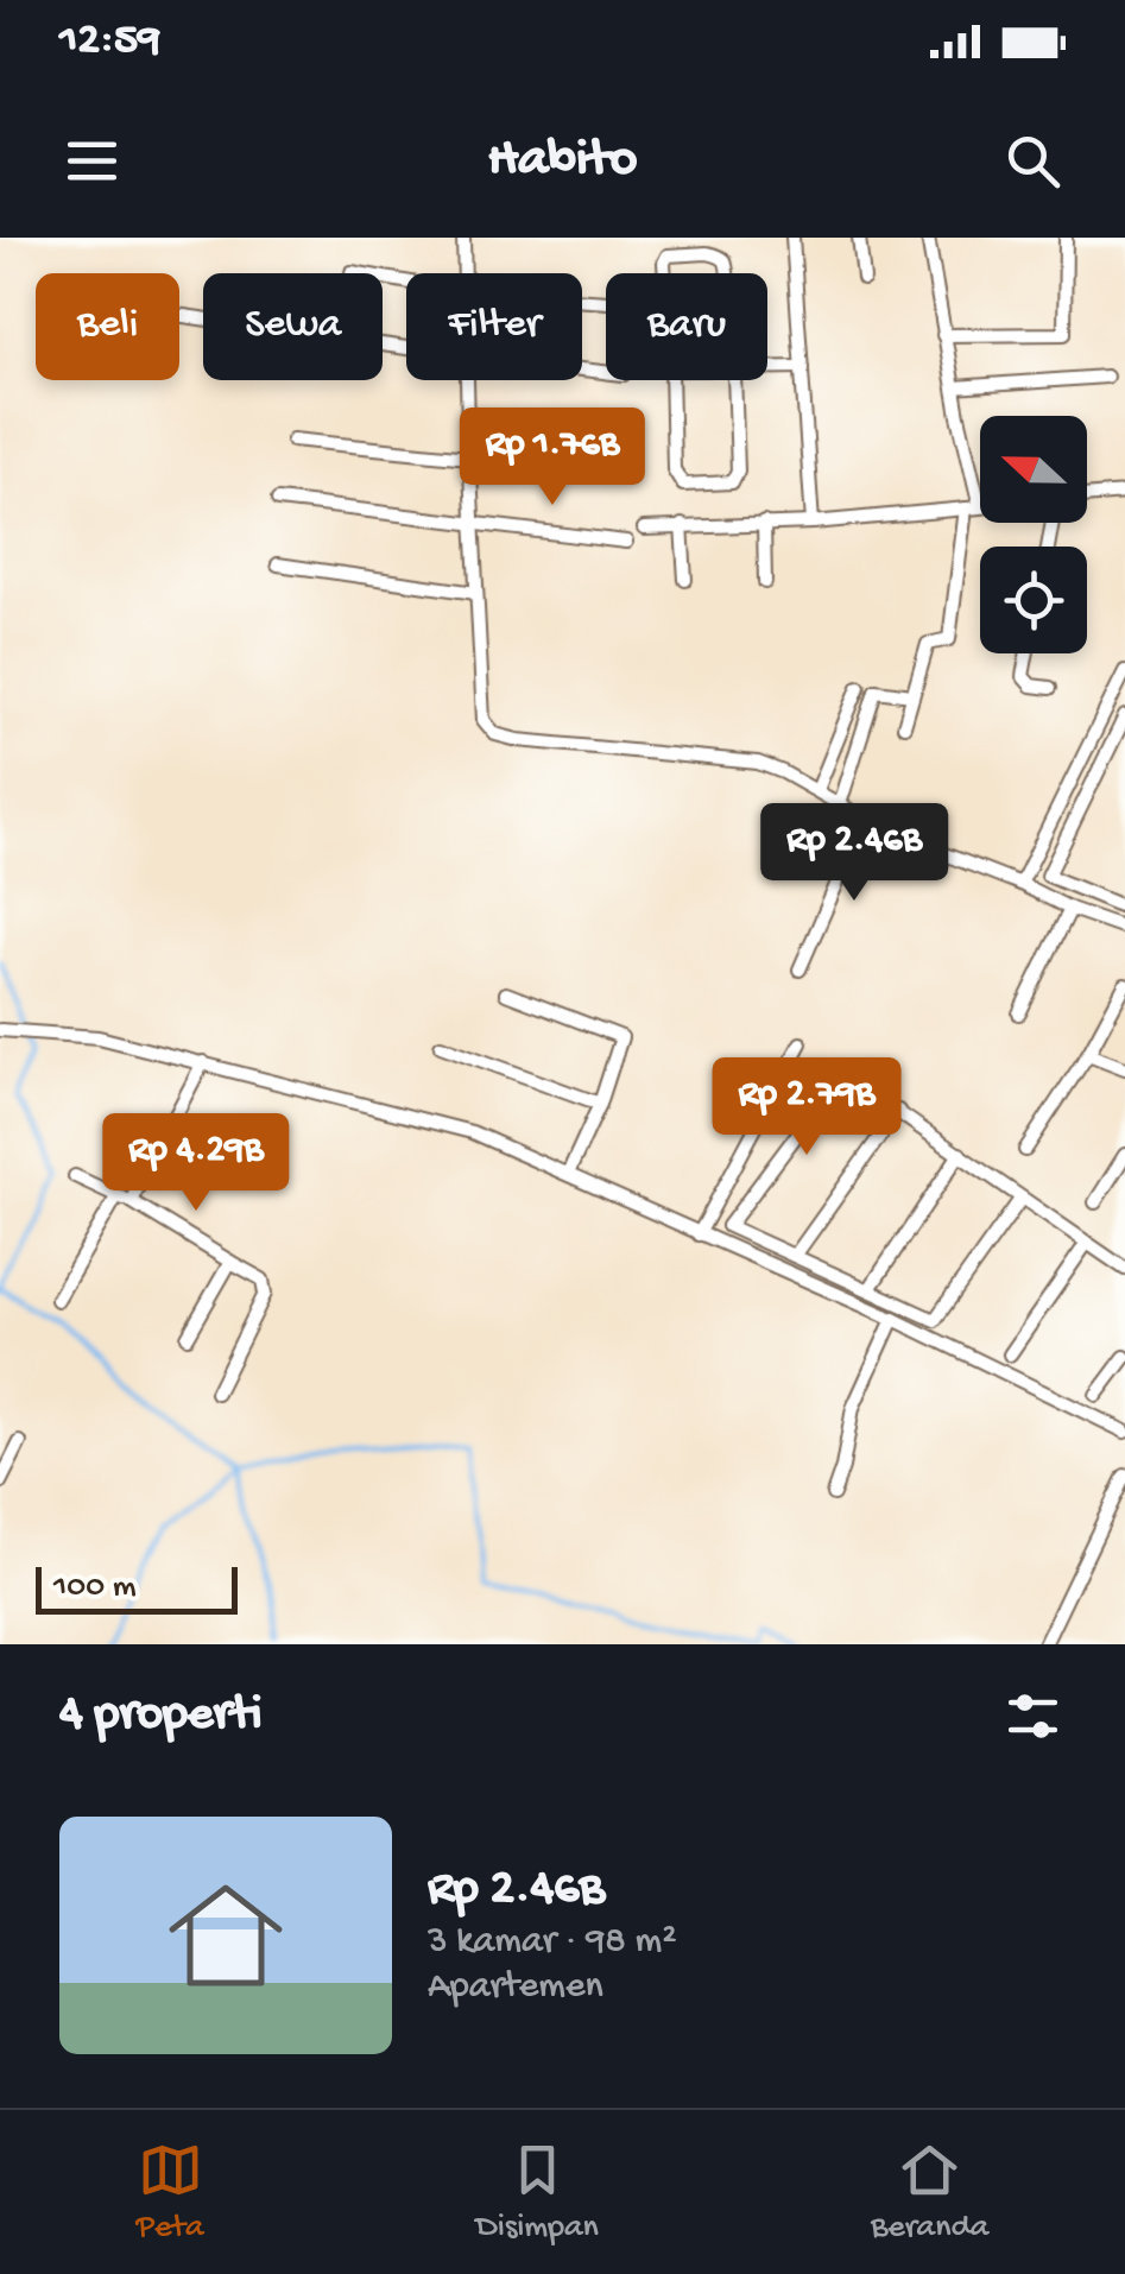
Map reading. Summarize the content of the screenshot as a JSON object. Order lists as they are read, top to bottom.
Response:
{
  "scale_bar": "100 m",
  "north": "left",
  "page": {
    "status": "12:59",
    "header": "Habito",
    "chip": [
      "Beli",
      "Sewa",
      "Filter",
      "Baru"
    ],
    "price": [
      "Rp 1.76B",
      "Rp 2.46B",
      "Rp 2.79B",
      "Rp 4.29B"
    ],
    "scale": "100 m",
    "heading": "4 properti",
    "list": [
      {
        "name": "Rp 2.46B",
        "note": "3 kamar · 98 m² · Apartemen"
      }
    ],
    "tabs": ["Peta", "Disimpan", "Beranda"]
  }
}
